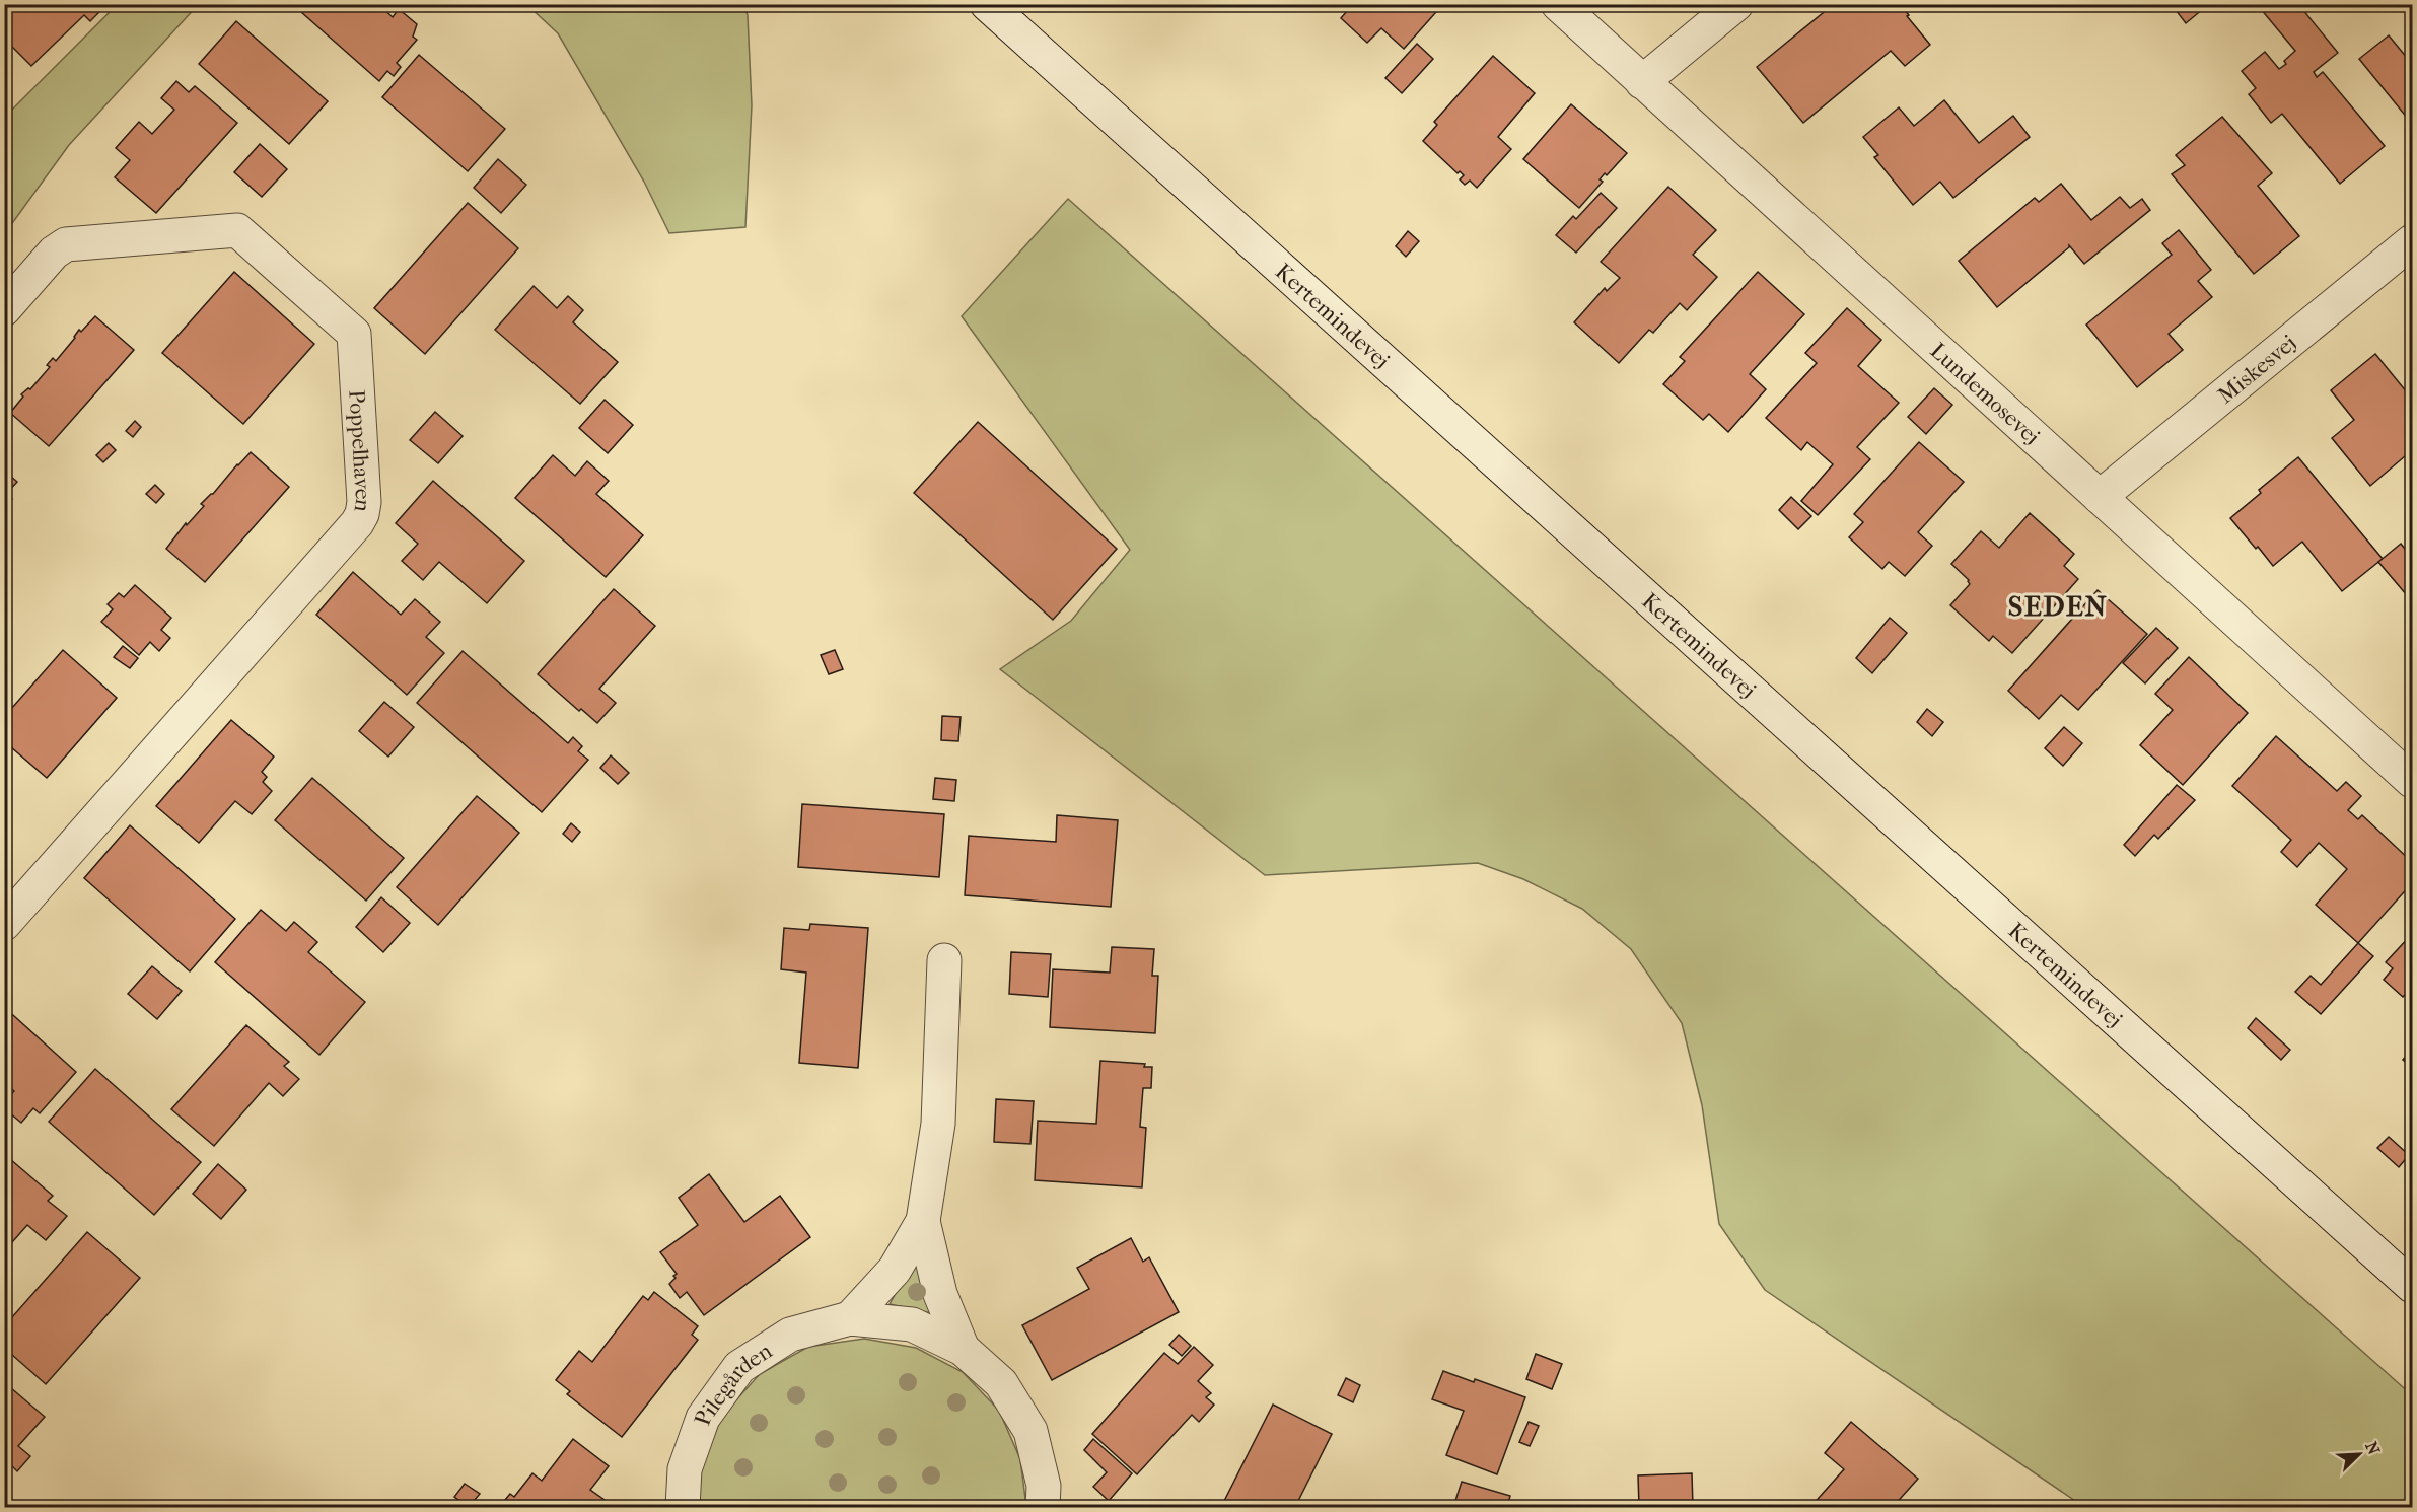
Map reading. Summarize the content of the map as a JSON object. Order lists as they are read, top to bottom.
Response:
{
  "streets": {
    "street": [
      "Kertemindevej",
      "Miskesvej",
      "Lundemosevej",
      "Poppelhaven",
      "Pilegården"
    ]
  },
  "crossings": [
    ["Miskesvej", "Lundemosevej"]
  ],
  "districts": ["SEDEN"],
  "north": "top right"
}
